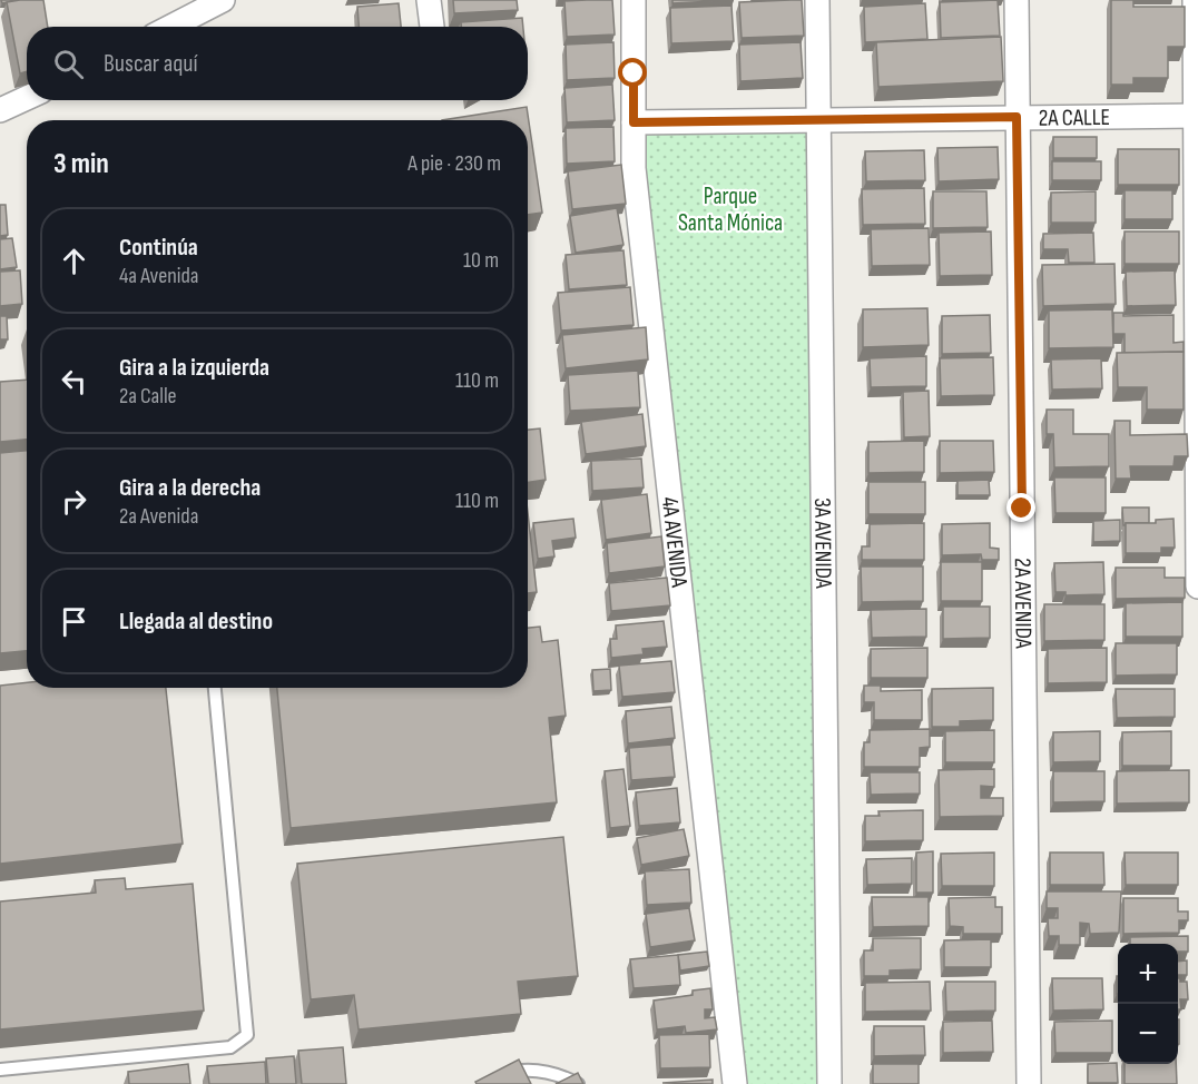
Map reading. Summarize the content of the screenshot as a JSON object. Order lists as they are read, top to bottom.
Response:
{
  "streets": {
    "street": [
      "2A CALLE",
      "4A AVENIDA",
      "3A AVENIDA",
      "2A AVENIDA"
    ]
  },
  "crossings": [
    ["2A CALLE", "4A AVENIDA"],
    ["2A CALLE", "3A AVENIDA"],
    ["2A CALLE", "2A AVENIDA"]
  ],
  "parks": ["Parque Santa Mónica"],
  "page": {
    "search": "Buscar aquí",
    "heading": ["3 min", "A pie · 230 m"],
    "list": [
      ["Continúa", "4a Avenida", "10 m"],
      ["Gira a la izquierda", "2a Calle", "110 m"],
      ["Gira a la derecha", "2a Avenida", "110 m"],
      "Llegada al destino"
    ],
    "map_buttons": ["+", "−"]
  }
}
